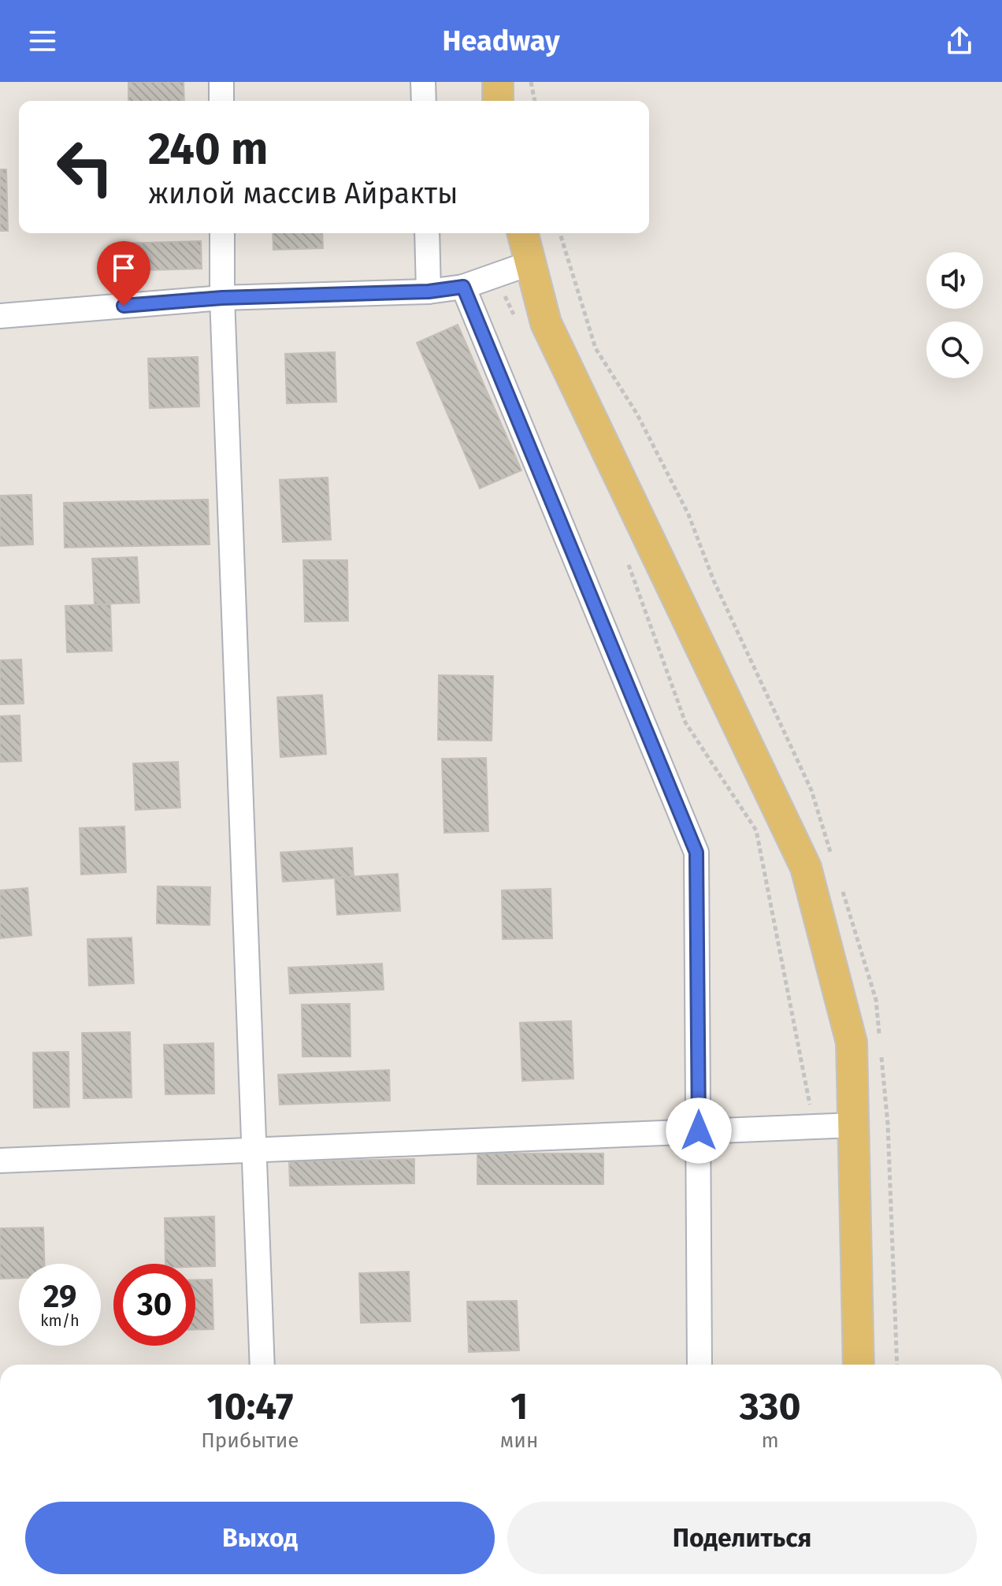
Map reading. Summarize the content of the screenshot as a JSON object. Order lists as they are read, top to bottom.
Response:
{
  "page": {
    "header": "Headway",
    "turn": ["240 m", "жилой массив Айракты"],
    "speed": "29 km/h",
    "limit": "30",
    "eta": [
      "10:47",
      "Прибытие",
      "1",
      "мин",
      "330",
      "m"
    ],
    "buttons": ["Выход", "Поделиться"]
  }
}
